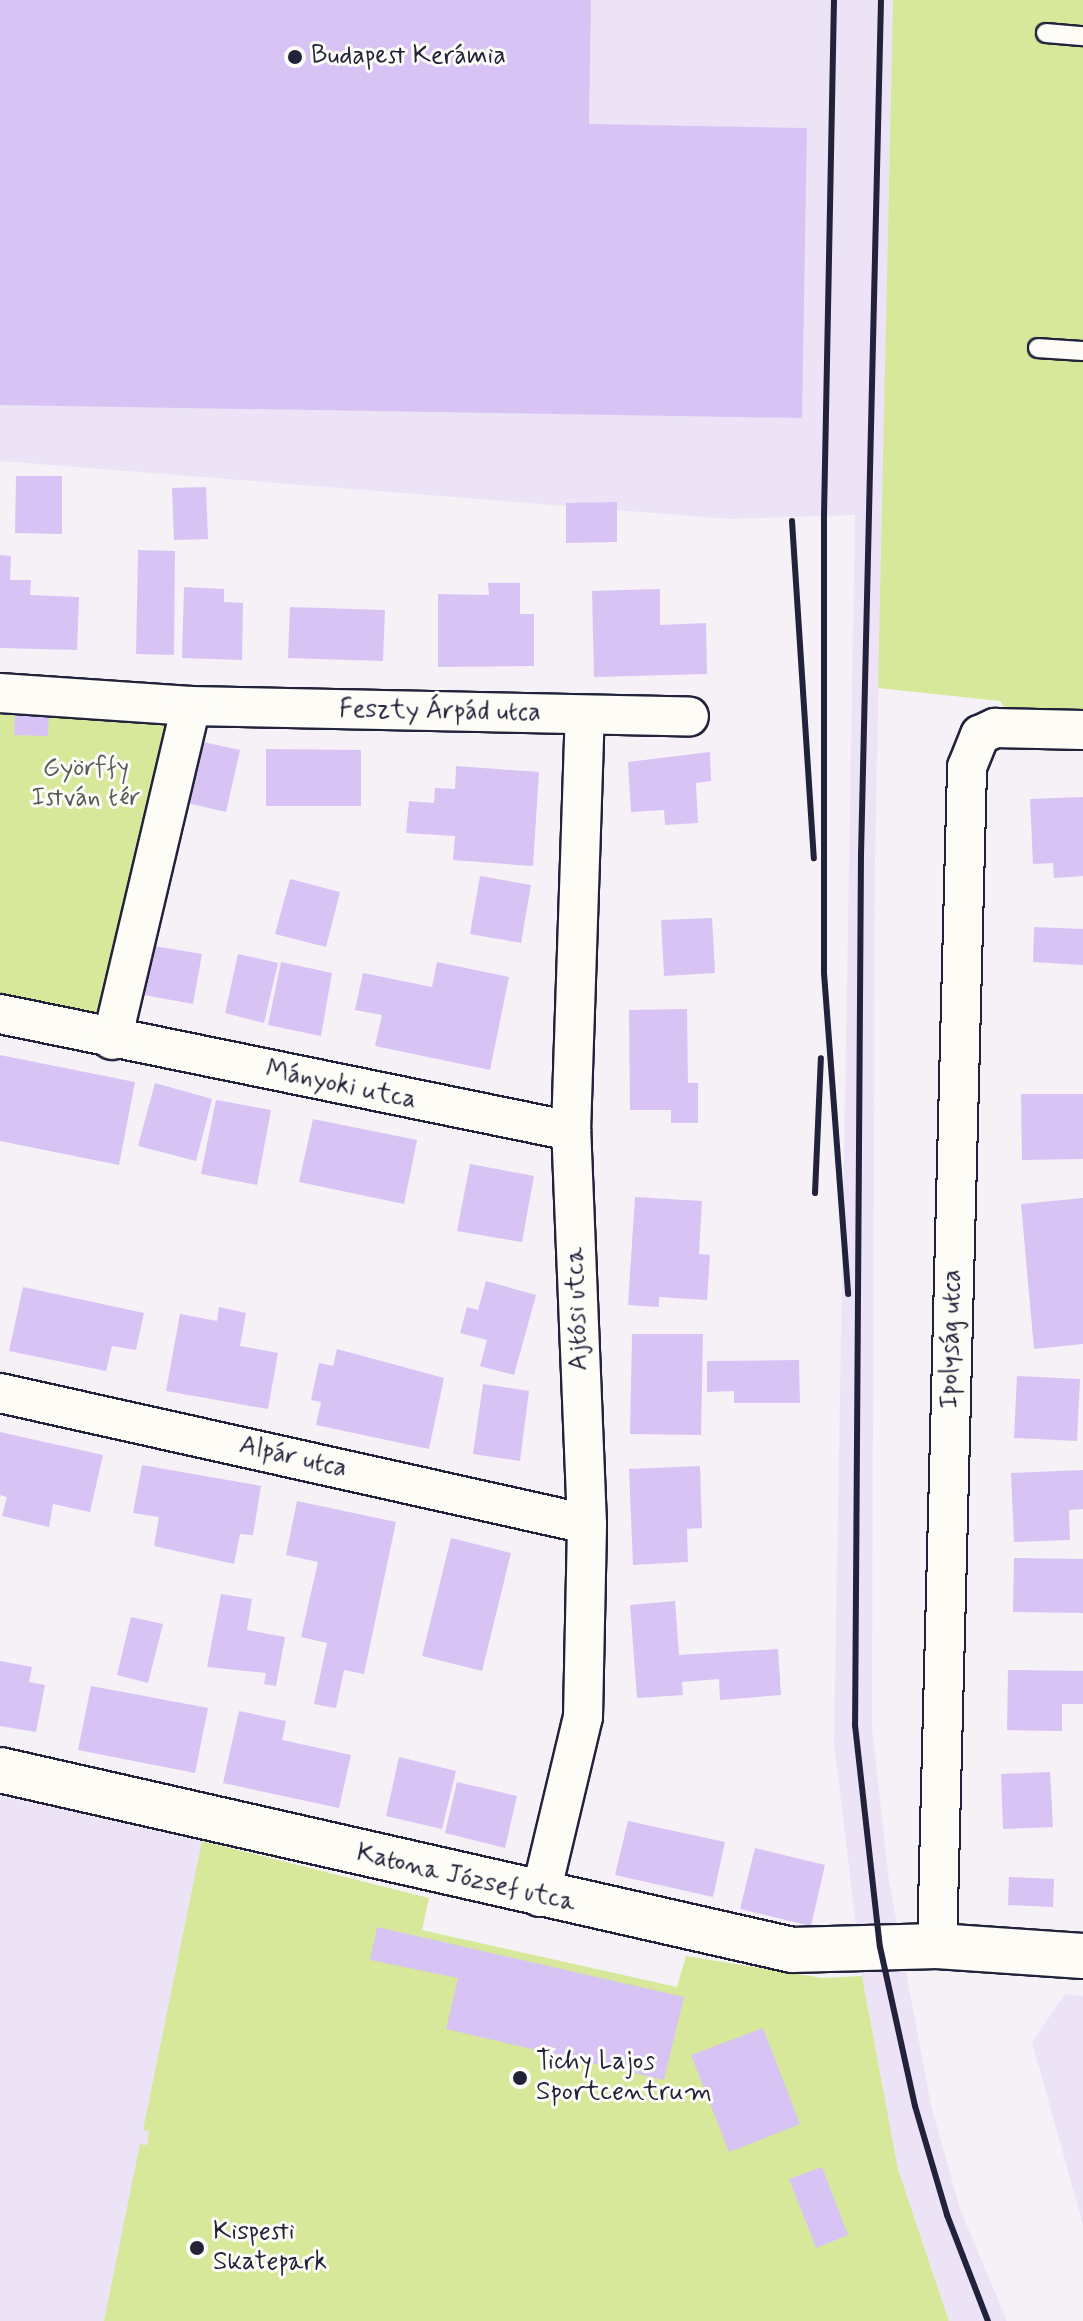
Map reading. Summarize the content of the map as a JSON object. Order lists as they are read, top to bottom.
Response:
{
  "streets": {
    "street": [
      "Feszty Árpád utca",
      "Mányoki utca",
      "Ajtósi utca",
      "Ipolyság utca",
      "Alpár utca",
      "Katona József utca"
    ]
  },
  "crossings": [
    ["Feszty Árpád utca", "Ajtósi utca"],
    ["Mányoki utca", "Ajtósi utca"],
    ["Ajtósi utca", "Alpár utca"],
    ["Ajtósi utca", "Katona József utca"],
    ["Ipolyság utca", "Katona József utca"]
  ],
  "parks": ["Györffy István tér"],
  "places": ["Budapest Kerámia", "Tichy Lajos Sportcentrum", "Kispesti Skatepark"]
}
